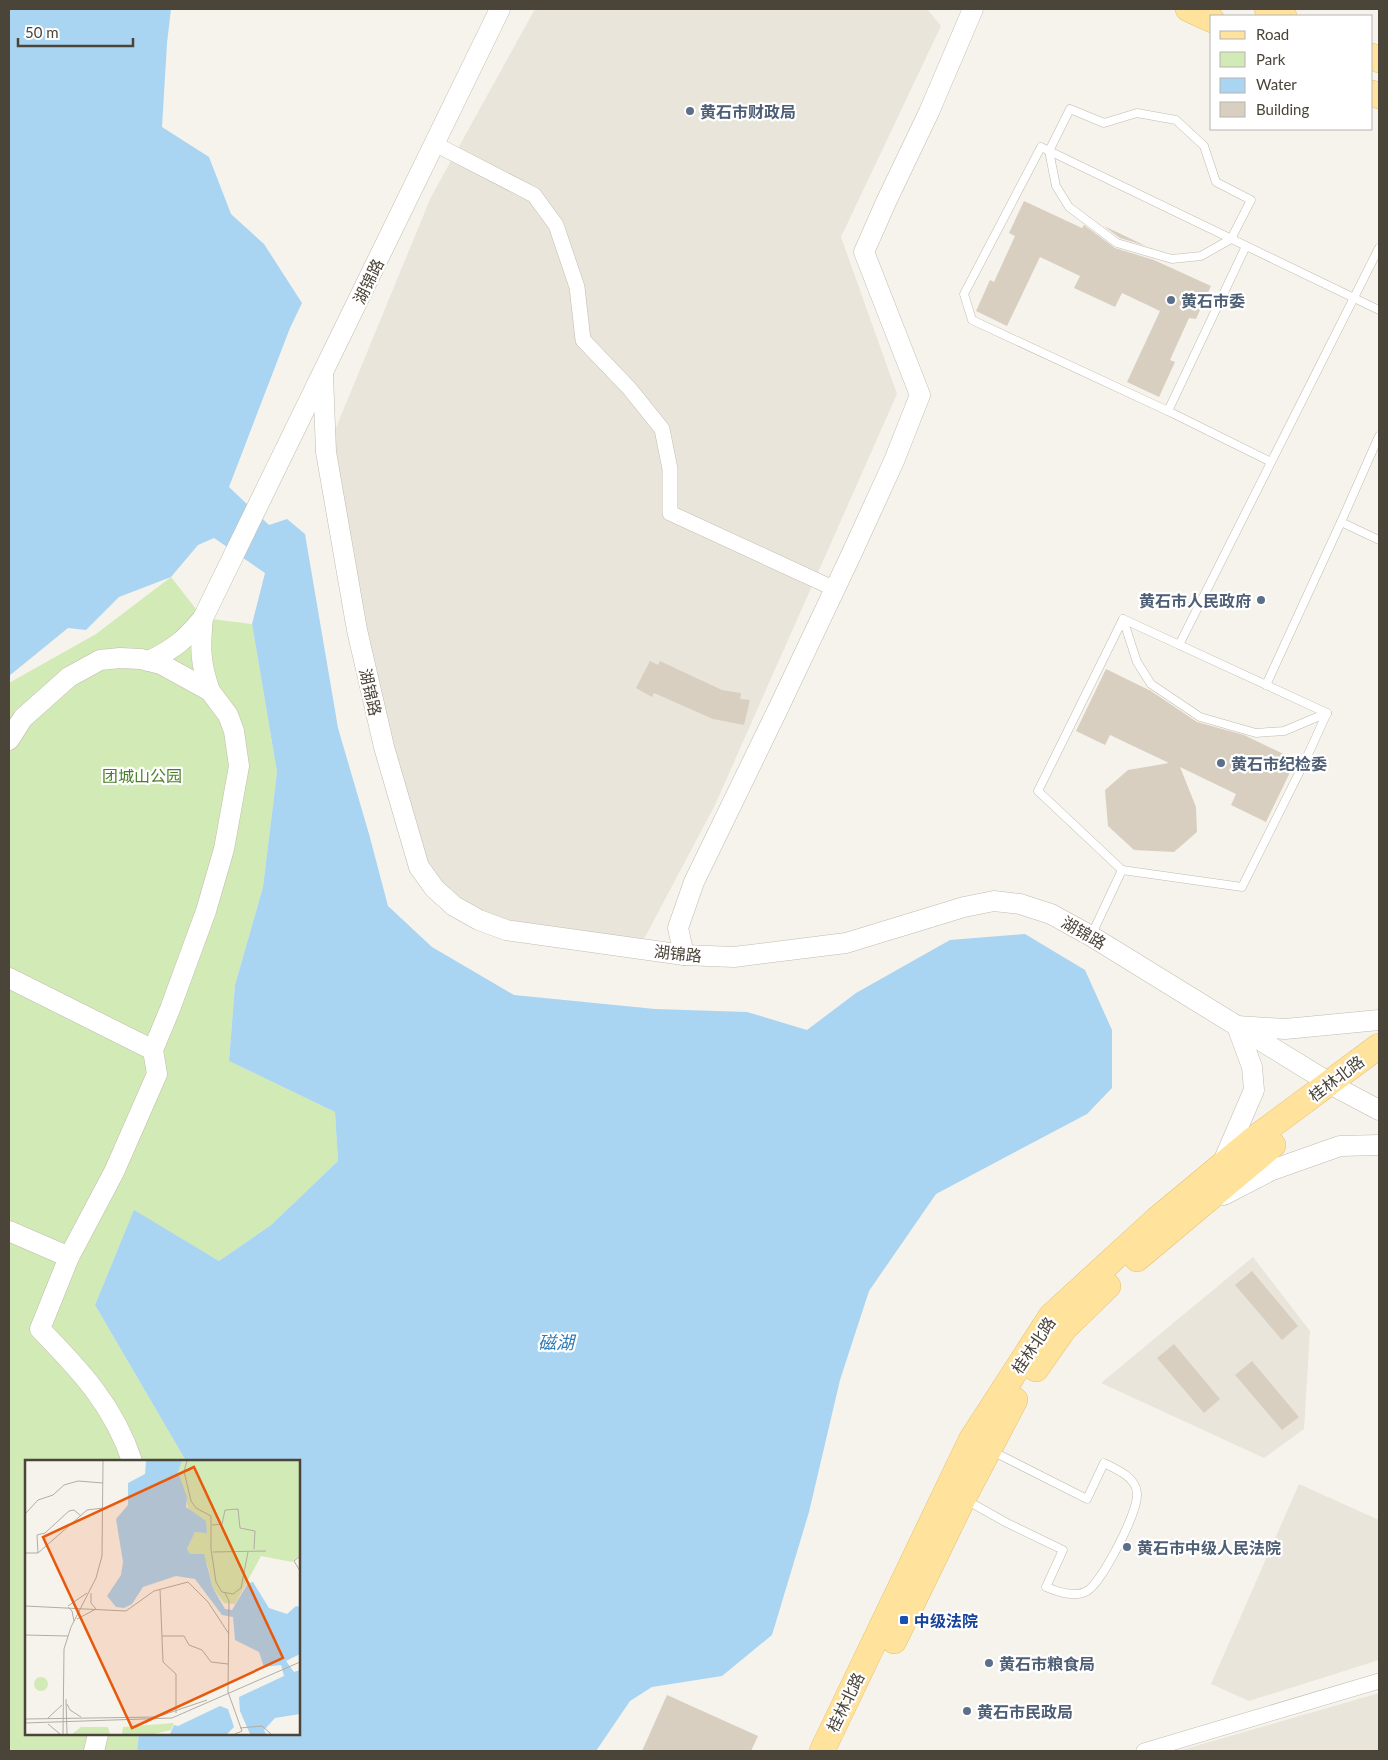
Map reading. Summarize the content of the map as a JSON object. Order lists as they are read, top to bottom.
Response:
{
  "streets": {
    "main road": ["桂林北路"],
    "street": ["湖锦路"]
  },
  "crossings": [
    ["湖锦路", "桂林北路"]
  ],
  "water": ["磁湖"],
  "parks": ["团城山公园"],
  "places": {
    "other": [
      "黄石市财政局",
      "黄石市委",
      "黄石市人民政府",
      "黄石市纪检委",
      "黄石市中级人民法院",
      "黄石市粮食局",
      "黄石市民政局"
    ],
    "transit": ["中级法院"]
  },
  "legend": [
    "Road",
    "Park",
    "Water",
    "Building"
  ],
  "scale_bar": "50 m"
}
